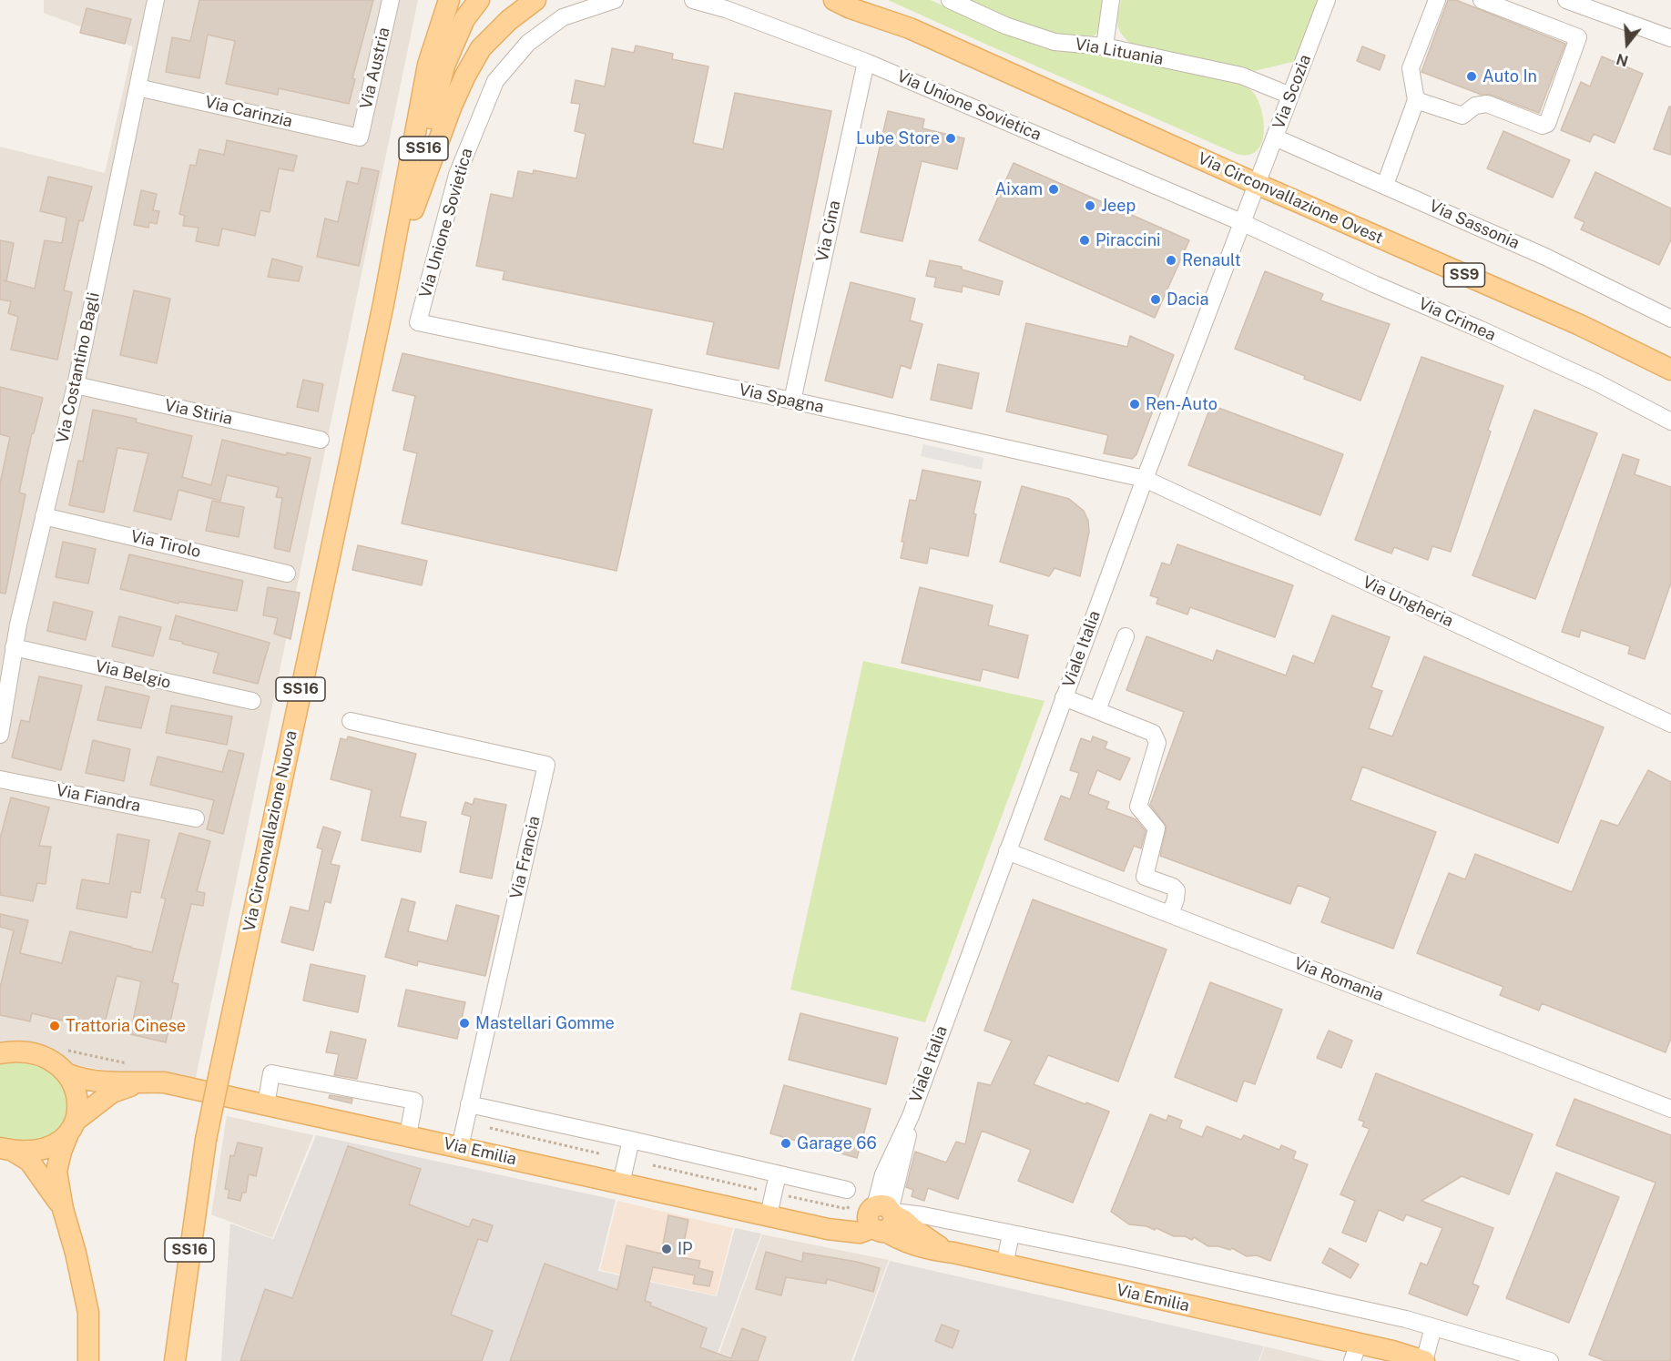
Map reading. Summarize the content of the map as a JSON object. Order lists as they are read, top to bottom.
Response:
{
  "streets": {
    "main road": [
      "SS16",
      "Via Circonvallazione Ovest",
      "SS9",
      "Via Circonvallazione Nuova",
      "Via Emilia"
    ],
    "street": [
      "Via Lituania",
      "Via Austria",
      "Via Scozia",
      "Via Unione Sovietica",
      "Via Carinzia",
      "Via Sassonia",
      "Via Cina",
      "Via Crimea",
      "Via Costantino Bagli",
      "Via Spagna",
      "Via Stiria",
      "Via Tirolo",
      "Via Ungheria",
      "Viale Italia",
      "Via Belgio",
      "Via Fiandra",
      "Via Francia",
      "Via Romania"
    ]
  },
  "crossings": [
    ["Via Lituania", "Via Scozia"],
    ["Via Austria", "Via Carinzia"],
    ["Via Scozia", "Via Circonvallazione Ovest"],
    ["Via Scozia", "Via Sassonia"],
    ["Via Scozia", "Viale Italia"],
    ["Via Unione Sovietica", "Via Cina"],
    ["Via Unione Sovietica", "Via Crimea"],
    ["Via Unione Sovietica", "Via Spagna"],
    ["Via Unione Sovietica", "Viale Italia"],
    ["Via Carinzia", "Via Costantino Bagli"],
    ["Via Circonvallazione Ovest", "Viale Italia"],
    ["Via Cina", "Via Spagna"],
    ["Via Crimea", "Viale Italia"],
    ["Via Costantino Bagli", "Via Stiria"],
    ["Via Costantino Bagli", "Via Tirolo"],
    ["Via Costantino Bagli", "Via Belgio"],
    ["Via Spagna", "Via Ungheria"],
    ["Via Spagna", "Viale Italia"],
    ["Via Ungheria", "Viale Italia"],
    ["Viale Italia", "Via Romania"],
    ["Viale Italia", "Via Emilia"],
    ["Via Francia", "Via Emilia"]
  ],
  "places": [
    "Auto In",
    "Lube Store",
    "Aixam",
    "Jeep",
    "Piraccini",
    "Renault",
    "Dacia",
    "Ren-Auto",
    "Mastellari Gomme",
    "Trattoria Cinese",
    "Garage 66",
    "IP"
  ],
  "north": "bottom"
}
